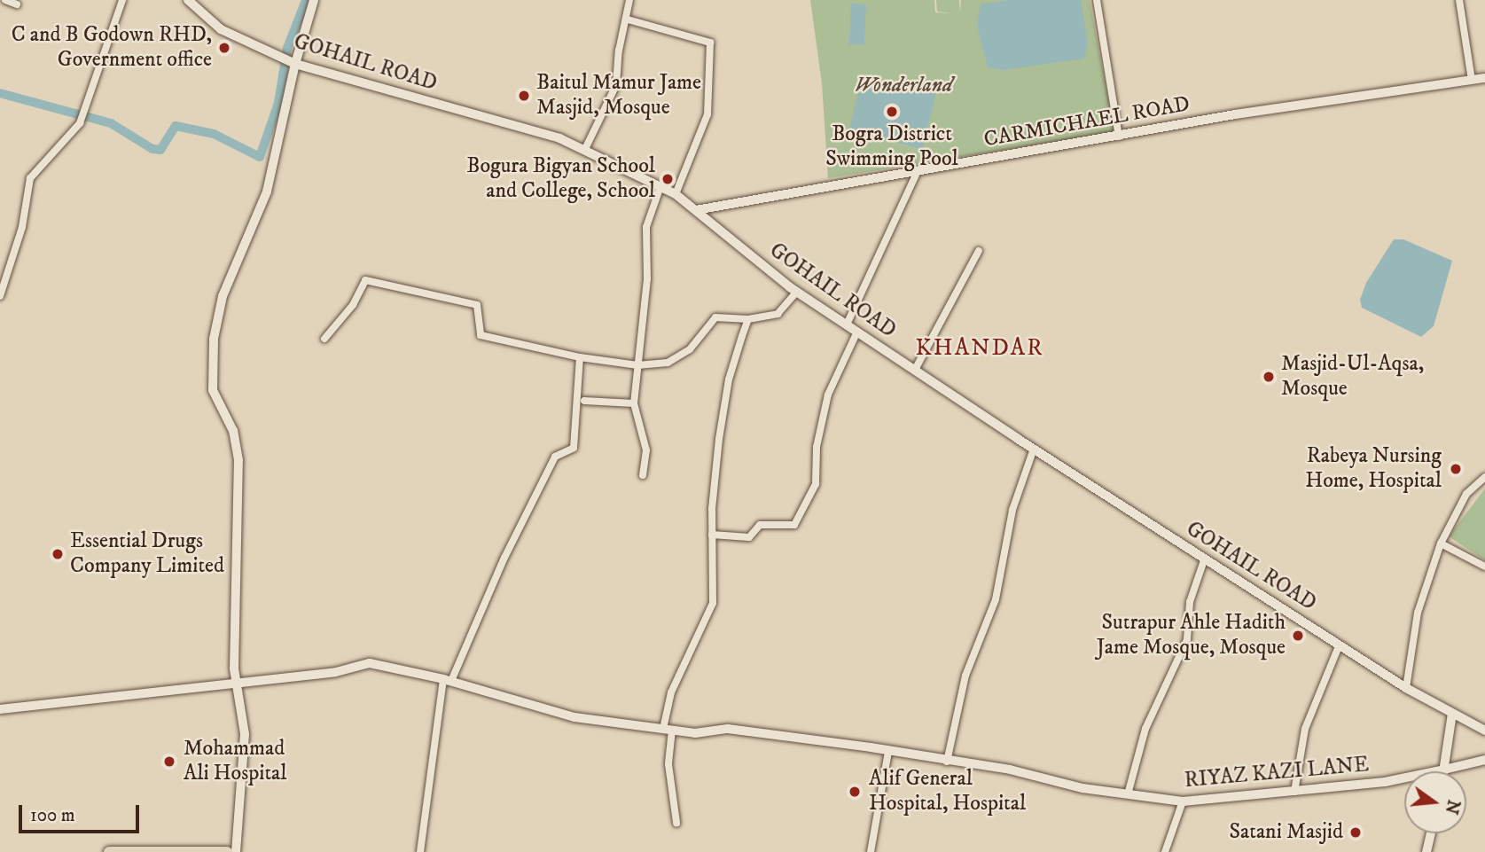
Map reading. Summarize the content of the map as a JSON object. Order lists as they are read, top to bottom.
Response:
{
  "streets": {
    "main road": ["GOHAIL ROAD", "RIYAZ KAZI LANE"],
    "street": ["CARMICHAEL ROAD"]
  },
  "crossings": [
    ["GOHAIL ROAD", "CARMICHAEL ROAD"]
  ],
  "districts": ["KHANDAR"],
  "parks": ["Wonderland"],
  "places": [
    "C and B Godown RHD, Government office",
    "Baitul Mamur Jame Masjid, Mosque",
    "Bogra District Swimming Pool",
    "Bogura Bigyan School and College, School",
    "Masjid-Ul-Aqsa, Mosque",
    "Rabeya Nursing Home, Hospital",
    "Essential Drugs Company Limited",
    "Sutrapur Ahle Hadith Jame Mosque, Mosque",
    "Mohammad Ali Hospital",
    "Alif General Hospital, Hospital",
    "Satani Masjid"
  ],
  "scale_bar": "100 m",
  "north": "right"
}
